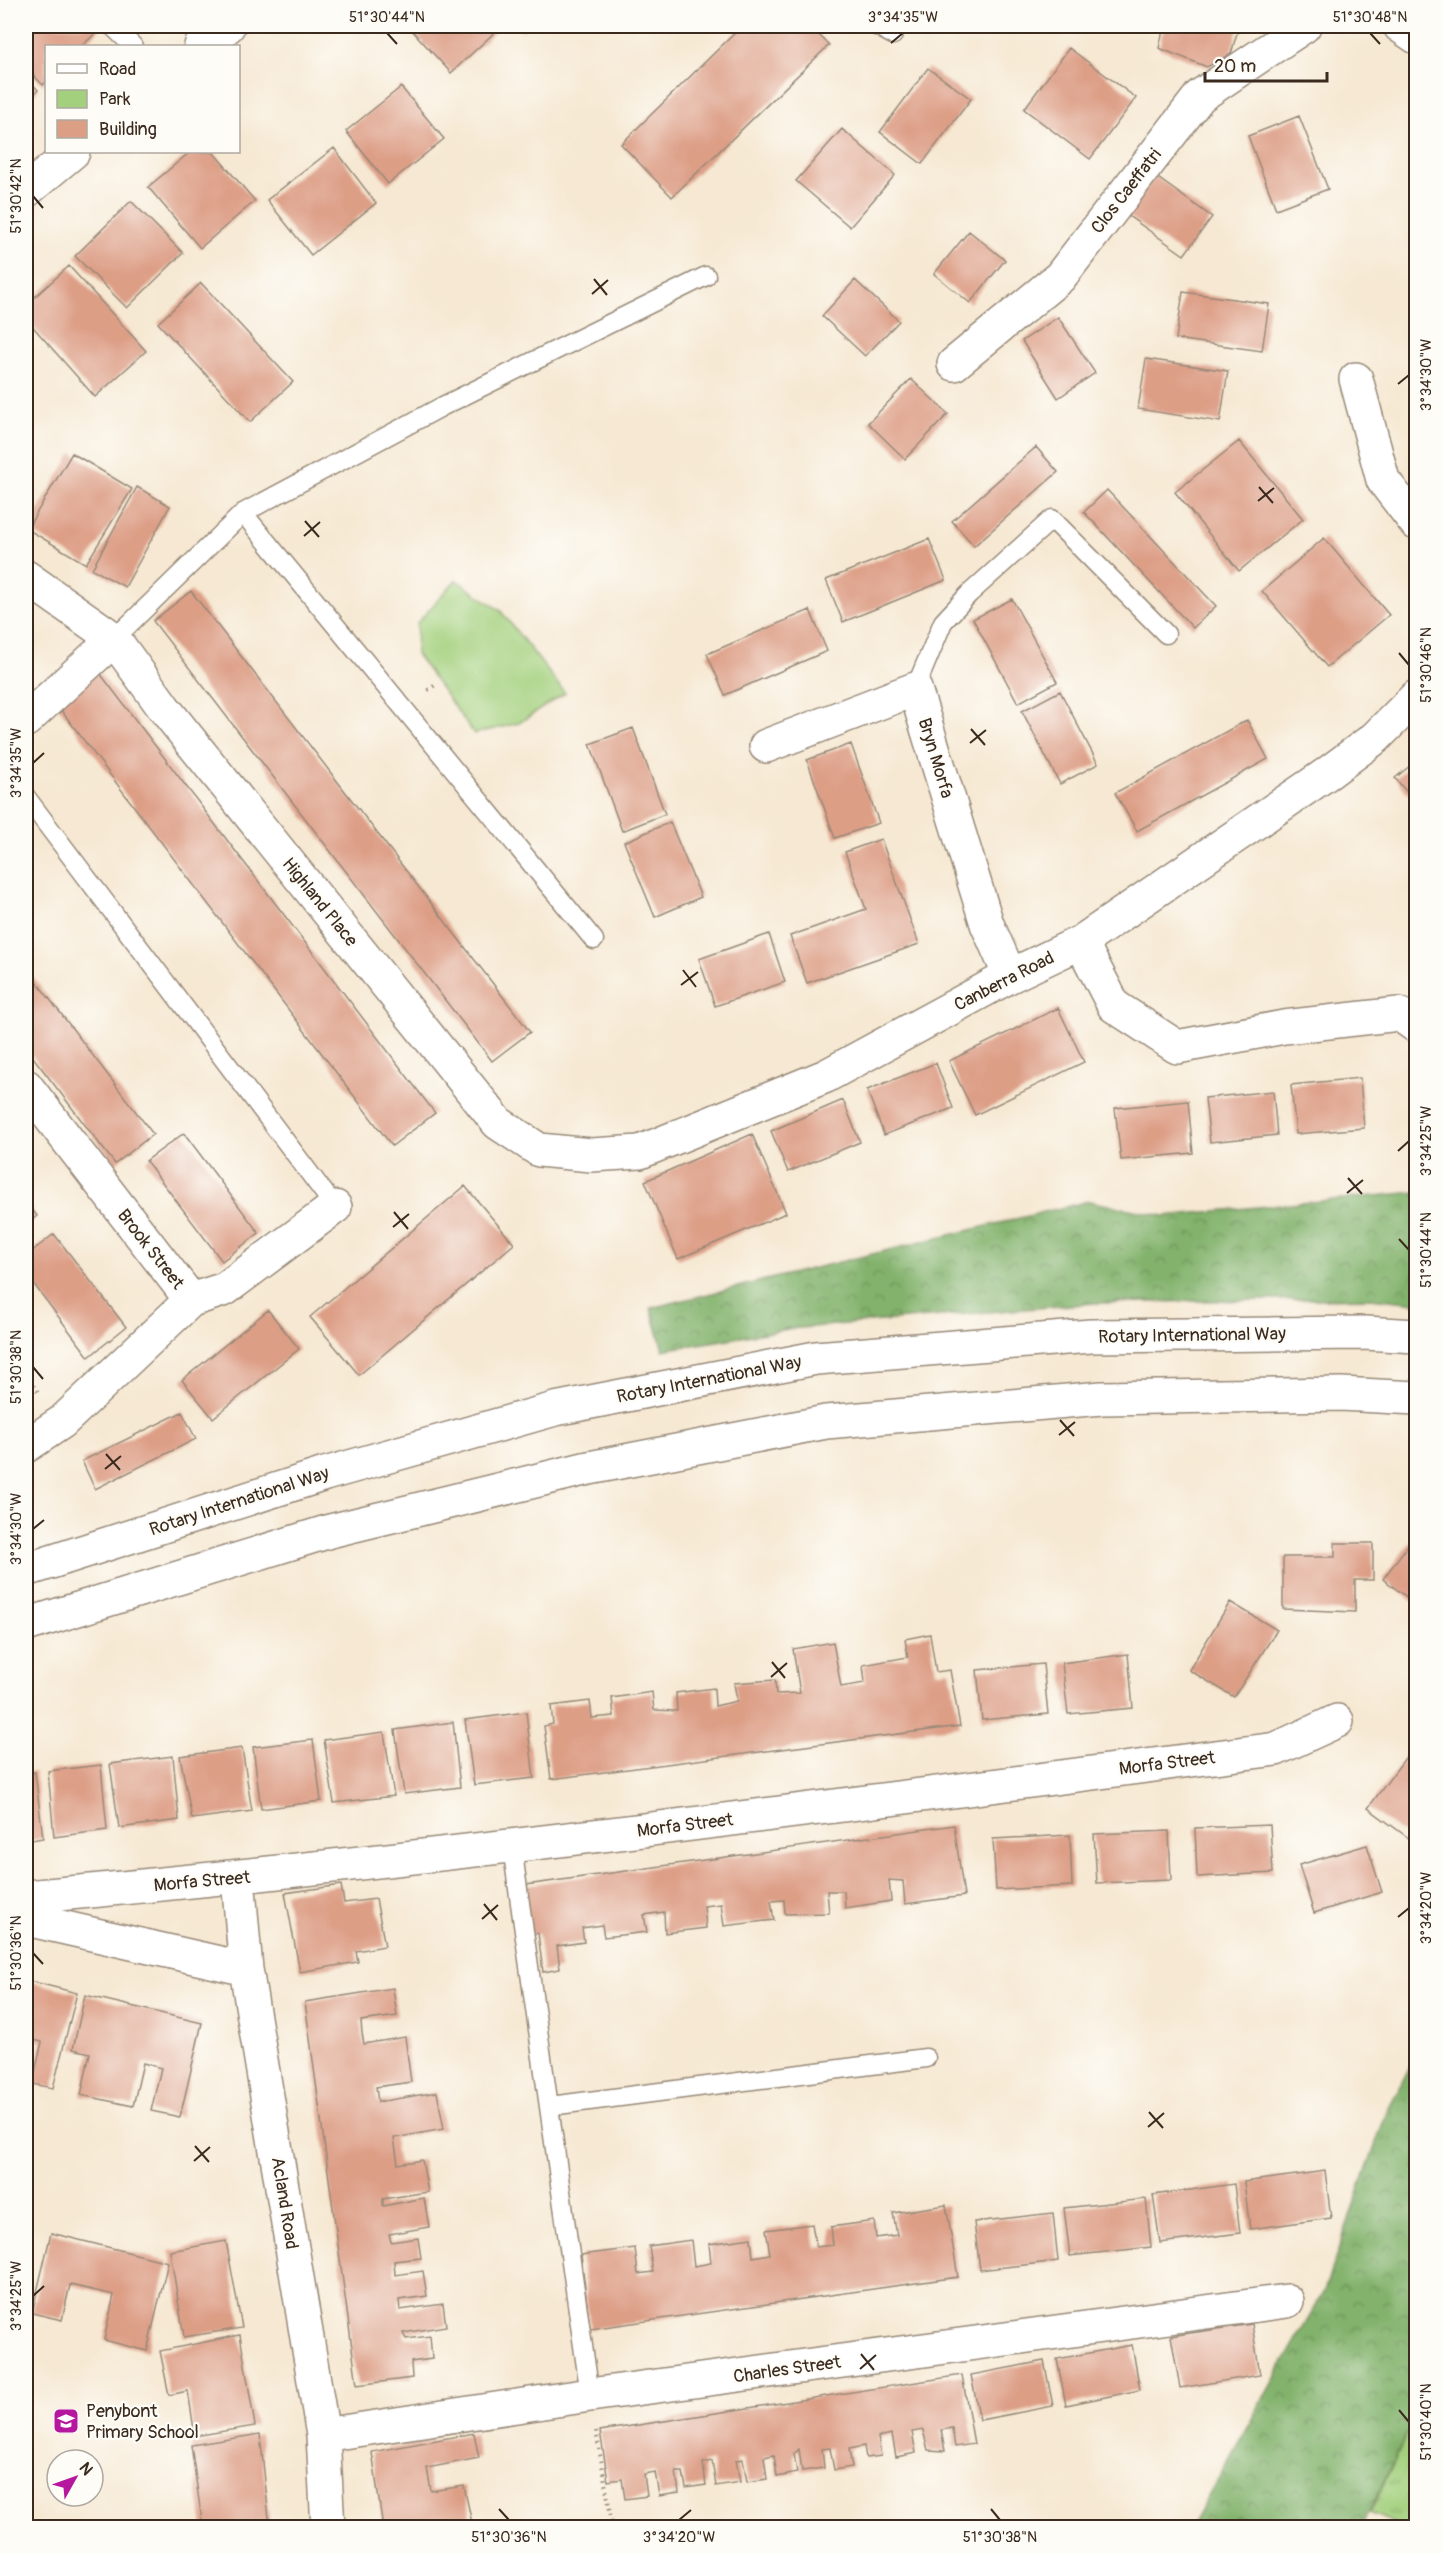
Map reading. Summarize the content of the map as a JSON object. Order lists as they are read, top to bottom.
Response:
{
  "streets": {
    "street": [
      "Clos Caeffatri",
      "Bryn Morfa",
      "Highland Place",
      "Canberra Road",
      "Brook Street",
      "Rotary International Way",
      "Morfa Street",
      "Acland Road",
      "Charles Street"
    ]
  },
  "crossings": [
    ["Bryn Morfa", "Canberra Road"],
    ["Highland Place", "Canberra Road"],
    ["Morfa Street", "Acland Road"],
    ["Acland Road", "Charles Street"]
  ],
  "places": {
    "school or university": ["Penybont Primary School"]
  },
  "legend": ["Road", "Park", "Building"],
  "scale_bar": "20 m",
  "north": "top right",
  "coordinates": [
    "51°30'44\"N",
    "3°34'35\"W",
    "51°30'48\"N",
    "51°30'42\"N",
    "3°34'30\"W",
    "51°30'46\"N",
    "3°34'25\"W",
    "51°30'38\"N",
    "3°34'20\"W",
    "51°30'36\"N",
    "51°30'40\"N"
  ]
}
